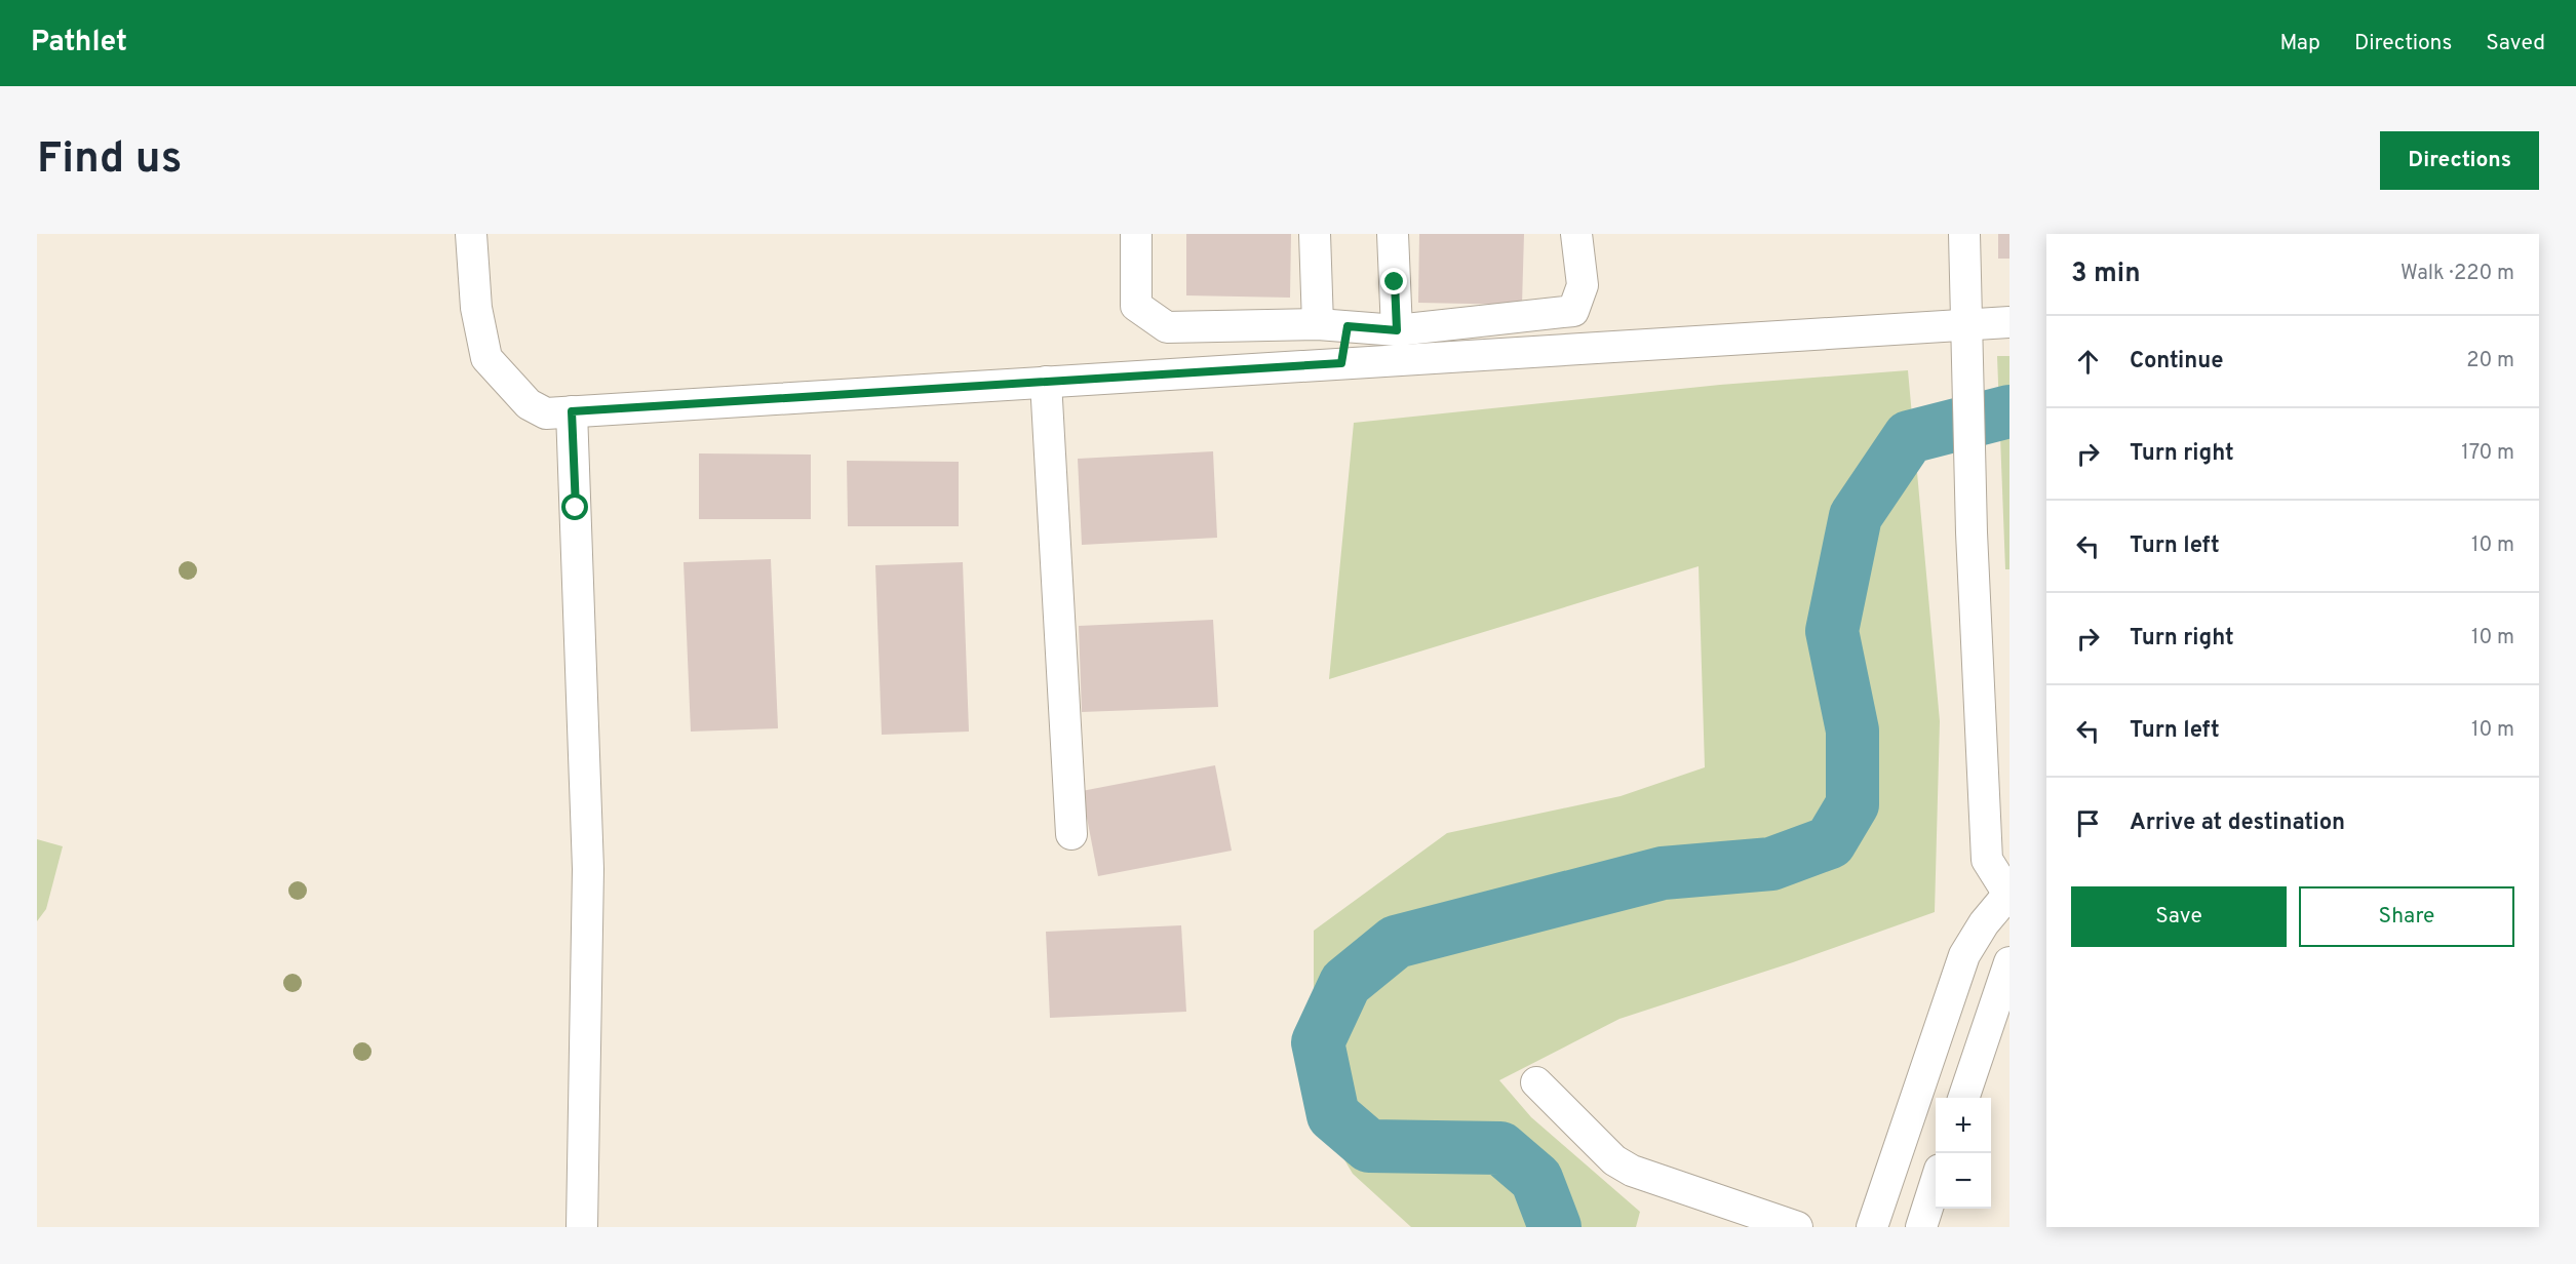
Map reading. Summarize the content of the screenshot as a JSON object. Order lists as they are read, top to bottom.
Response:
{
  "page": {
    "header": "Pathlet",
    "nav": ["Map", "Directions", "Saved"],
    "buttons": [
      "Directions",
      ["Save", "Share"]
    ],
    "title": "Find us",
    "heading": ["3 min", "Walk · 220 m"],
    "list": [
      ["Continue", "20 m"],
      ["Turn right", "170 m"],
      ["Turn left", "10 m"],
      ["Turn right", "10 m"],
      ["Turn left", "10 m"],
      "Arrive at destination"
    ],
    "map_buttons": ["+", "−"]
  }
}
